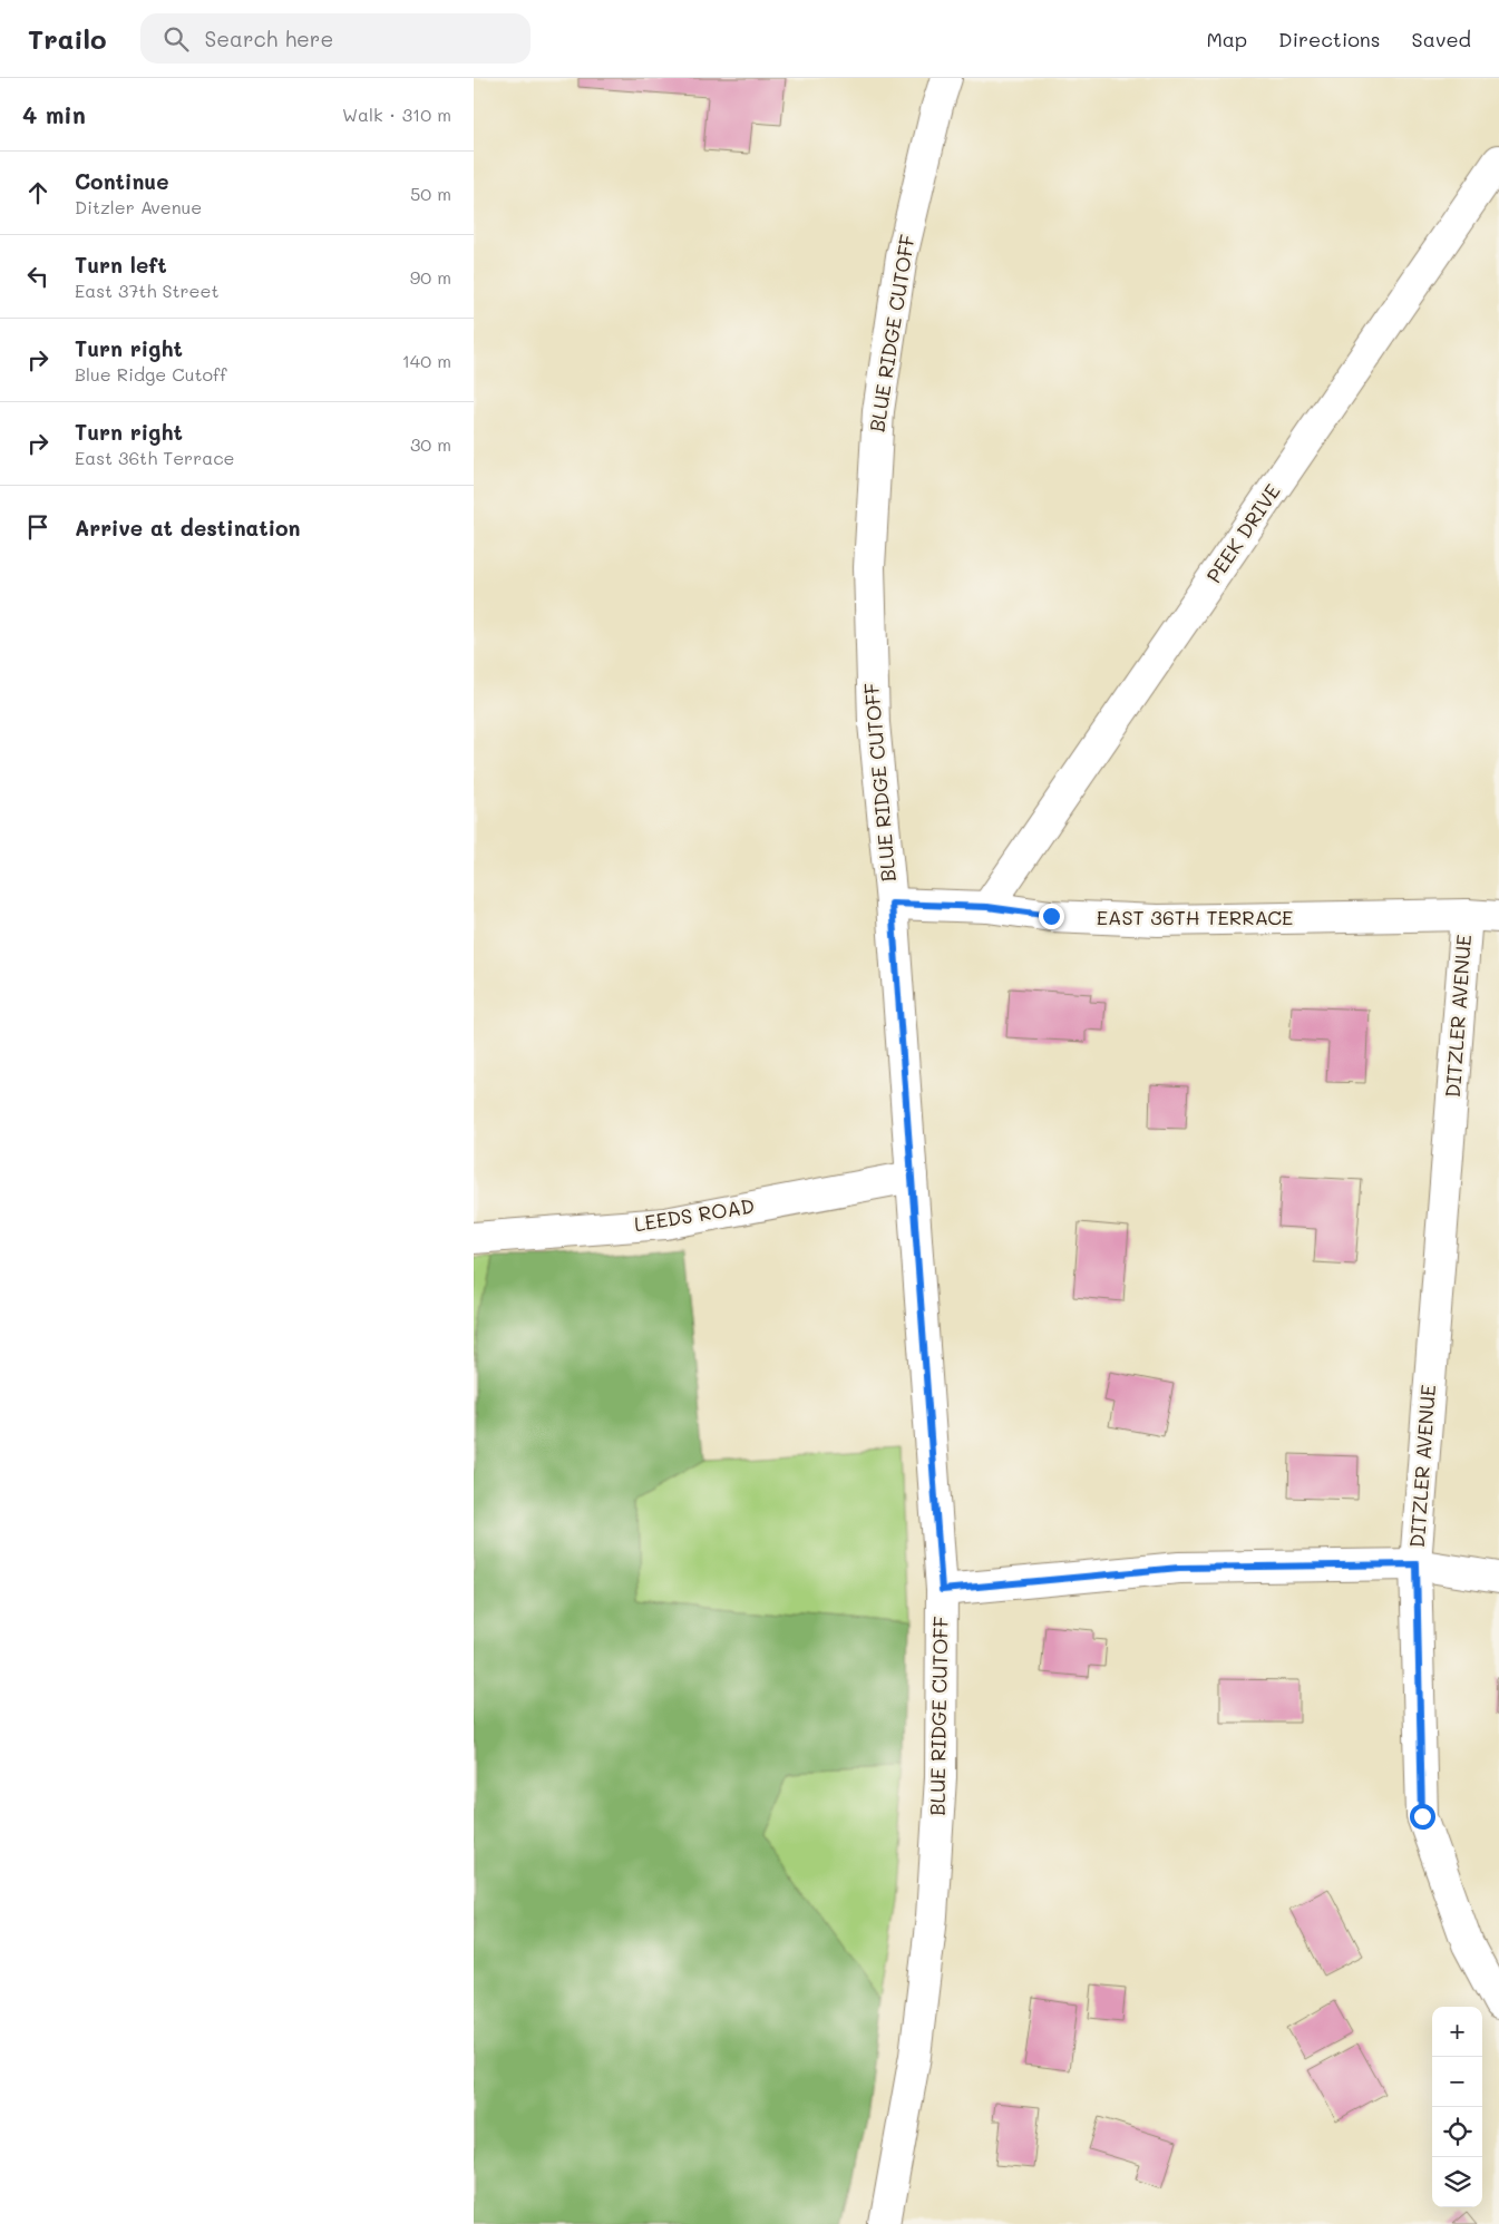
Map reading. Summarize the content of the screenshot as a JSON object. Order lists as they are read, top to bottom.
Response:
{
  "streets": {
    "street": [
      "BLUE RIDGE CUTOFF",
      "PEEK DRIVE",
      "EAST 36TH TERRACE",
      "DITZLER AVENUE",
      "LEEDS ROAD"
    ]
  },
  "crossings": [
    ["BLUE RIDGE CUTOFF", "EAST 36TH TERRACE"],
    ["BLUE RIDGE CUTOFF", "LEEDS ROAD"],
    ["PEEK DRIVE", "EAST 36TH TERRACE"],
    ["EAST 36TH TERRACE", "DITZLER AVENUE"]
  ],
  "page": {
    "header": "Trailo",
    "search": "Search here",
    "nav": ["Map", "Directions", "Saved"],
    "heading": ["4 min", "Walk · 310 m"],
    "list": [
      ["Continue", "Ditzler Avenue", "50 m"],
      ["Turn left", "East 37th Street", "90 m"],
      ["Turn right", "Blue Ridge Cutoff", "140 m"],
      ["Turn right", "East 36th Terrace", "30 m"],
      "Arrive at destination"
    ],
    "map_buttons": ["+", "−"]
  }
}
